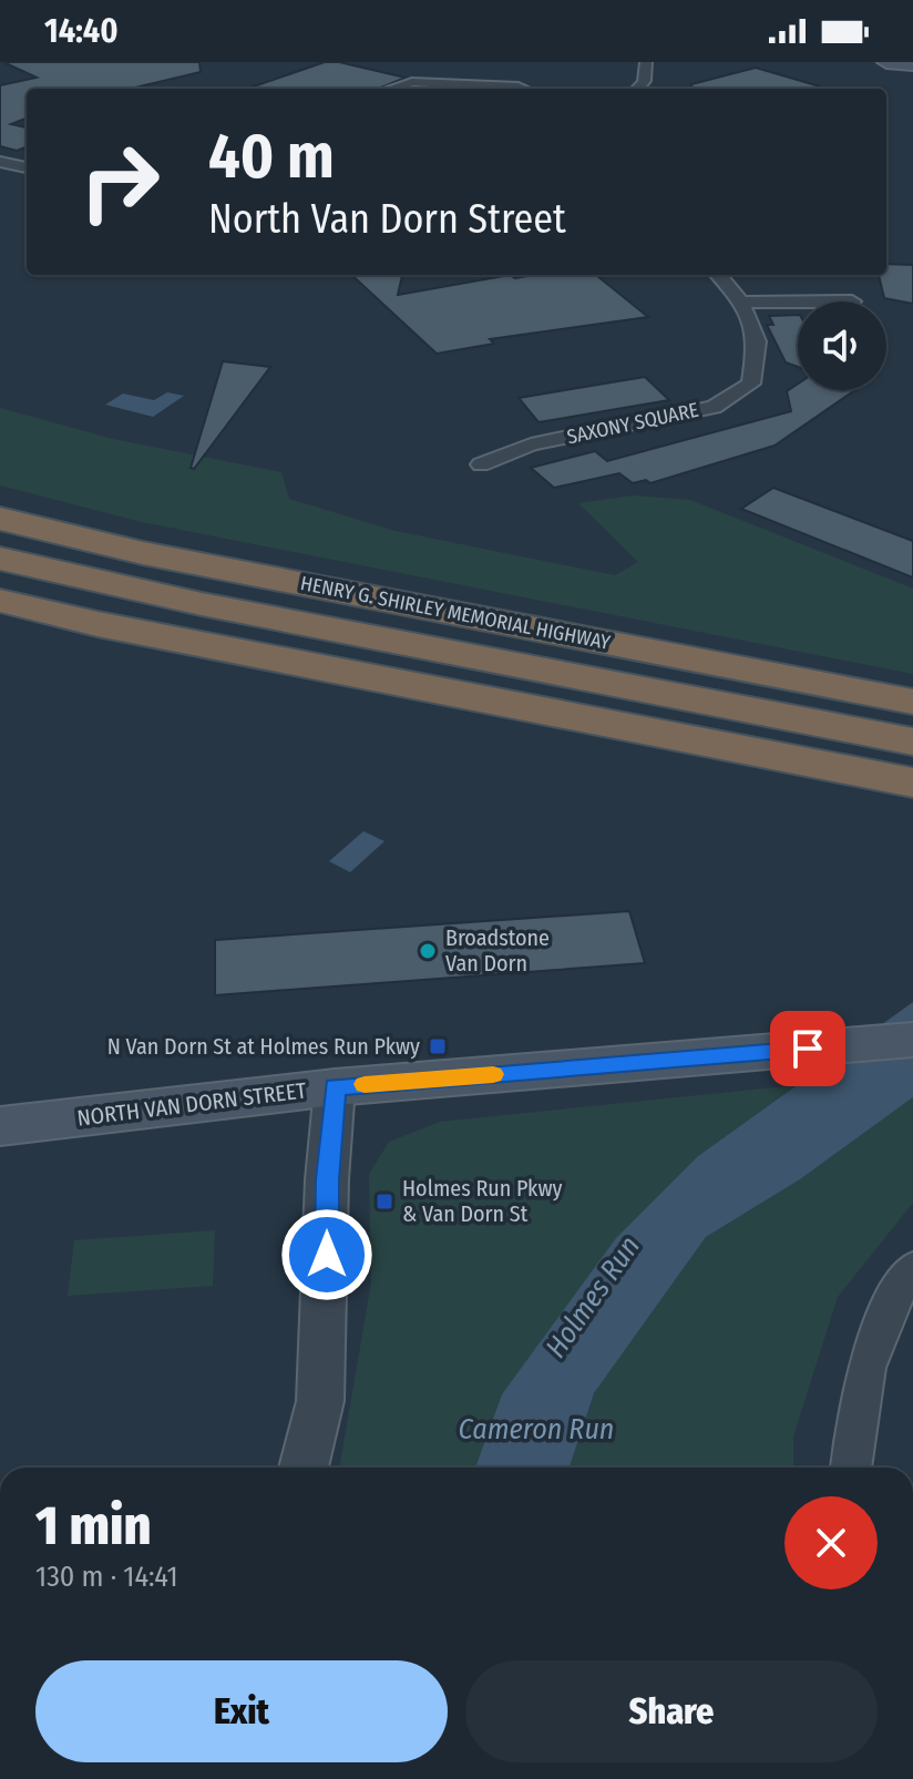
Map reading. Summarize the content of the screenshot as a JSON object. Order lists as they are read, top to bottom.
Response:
{
  "streets": {
    "highway": ["HENRY G. SHIRLEY MEMORIAL HIGHWAY"],
    "main road": ["NORTH VAN DORN STREET"],
    "street": ["SAXONY SQUARE"]
  },
  "water": ["Holmes Run", "Cameron Run"],
  "places": {
    "other": ["Broadstone Van Dorn"],
    "transit": ["N Van Dorn St at Holmes Run Pkwy", "Holmes Run Pkwy & Van Dorn St"]
  },
  "page": {
    "status": "14:40",
    "turn": ["40 m", "North Van Dorn Street"],
    "heading": ["1 min", "130 m · 14:41"],
    "buttons": ["Exit", "Share"]
  }
}
